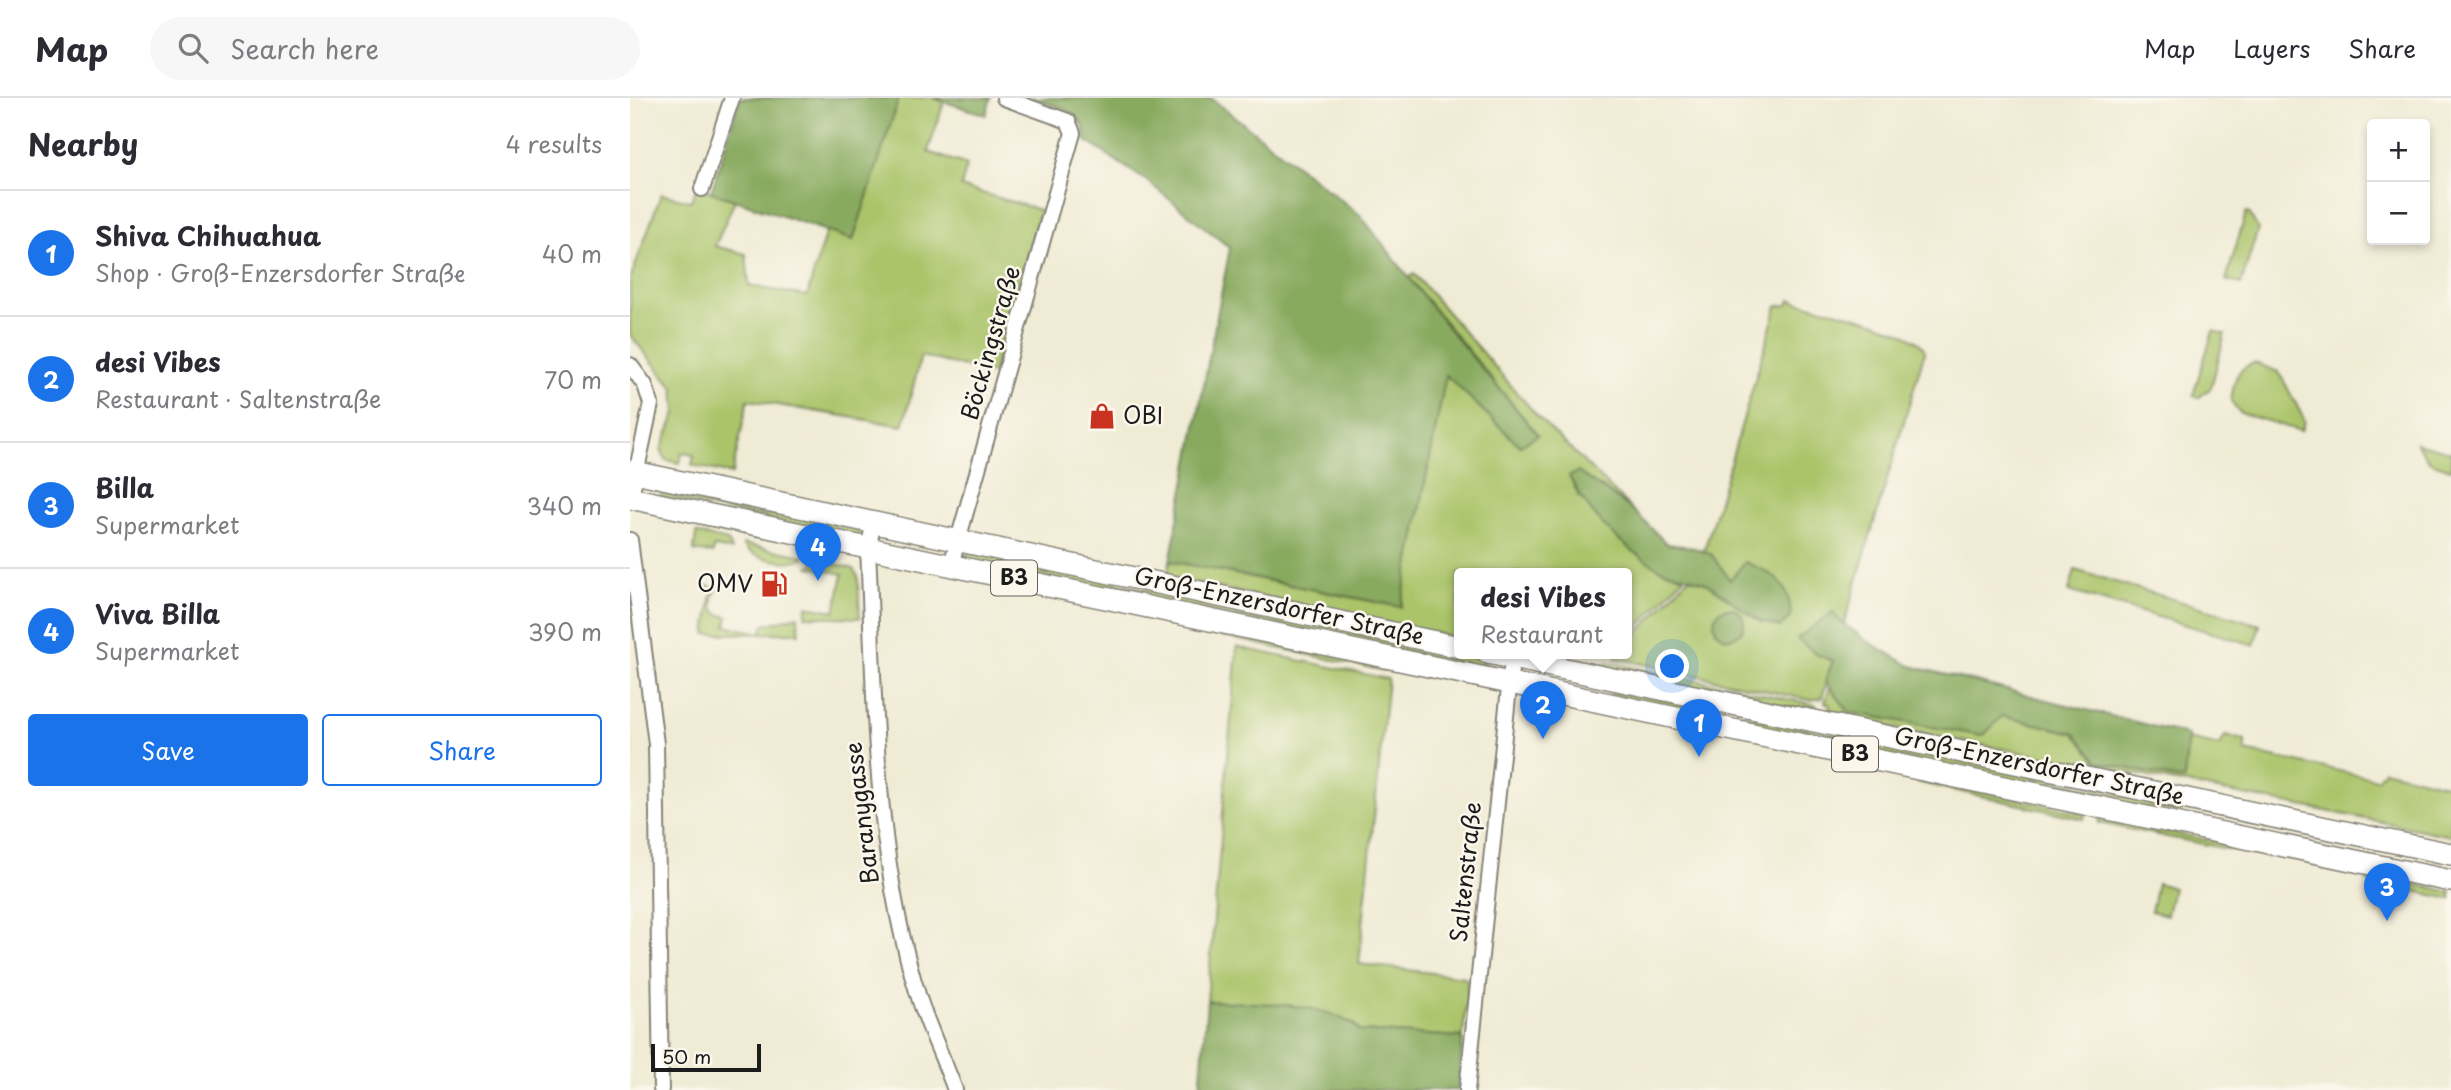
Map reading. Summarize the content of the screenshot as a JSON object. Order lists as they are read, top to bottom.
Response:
{
  "streets": {
    "main road": ["B3", "Groß-Enzersdorfer Straße"],
    "street": ["Böckingstraße", "Baranygasse", "Saltenstraße"]
  },
  "crossings": [
    ["Böckingstraße", "Groß-Enzersdorfer Straße"],
    ["Groß-Enzersdorfer Straße", "Baranygasse"],
    ["Groß-Enzersdorfer Straße", "Saltenstraße"]
  ],
  "places": {
    "shop": ["OBI"],
    "fuel station": ["OMV"]
  },
  "scale_bar": "50 m",
  "page": {
    "header": "Map",
    "search": "Search here",
    "nav": ["Map", "Layers", "Share"],
    "heading": ["Nearby", "4 results"],
    "map_buttons": ["+", "−"],
    "list": [
      {
        "mark": "1",
        "name": "Shiva Chihuahua",
        "note": "Shop · Groß-Enzersdorfer Straße",
        "value": "40 m"
      },
      {
        "mark": "2",
        "name": "desi Vibes",
        "note": "Restaurant · Saltenstraße",
        "value": "70 m"
      },
      {
        "mark": "3",
        "name": "Billa",
        "note": "Supermarket",
        "value": "340 m"
      },
      {
        "mark": "4",
        "name": "Viva Billa",
        "note": "Supermarket",
        "value": "390 m"
      }
    ],
    "pins": [
      "4",
      "2",
      "1",
      "3"
    ],
    "popup": ["desi Vibes", "Restaurant"],
    "buttons": ["Save", "Share"],
    "scale": "50 m"
  }
}
